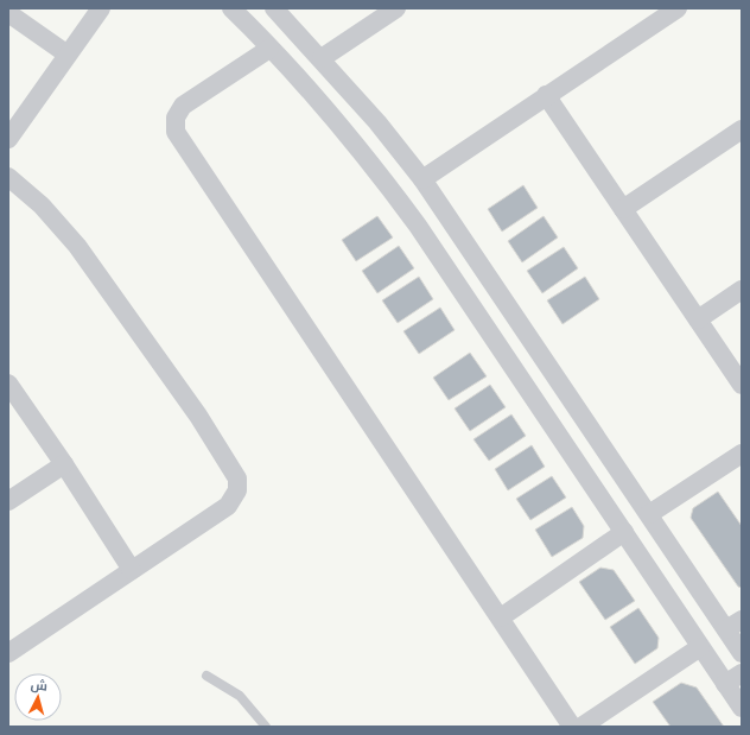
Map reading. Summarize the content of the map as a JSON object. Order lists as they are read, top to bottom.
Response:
{
  "north": "top"
}
